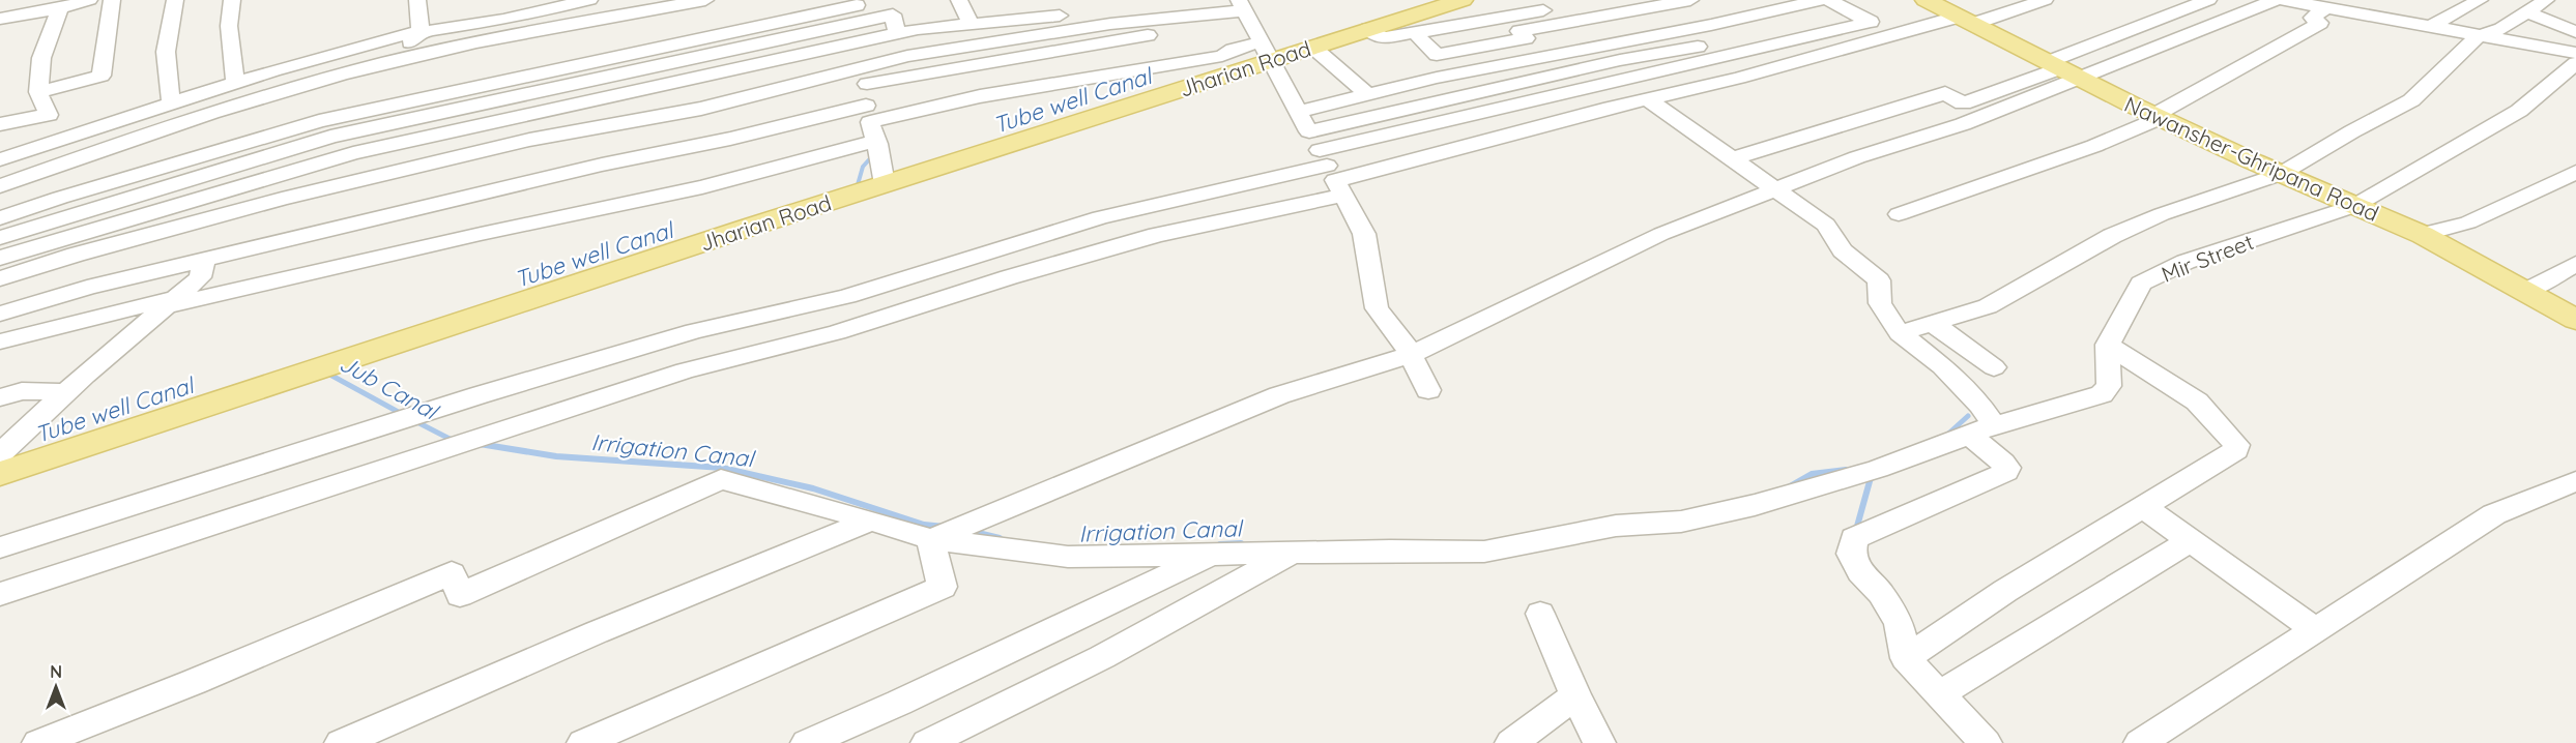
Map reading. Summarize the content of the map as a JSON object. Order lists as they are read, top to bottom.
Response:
{
  "streets": {
    "main road": ["Jharian Road", "Nawansher-Ghripana Road"],
    "street": ["Mir Street"]
  },
  "crossings": [
    ["Nawansher-Ghripana Road", "Mir Street"]
  ],
  "water": ["Tube well Canal", "Jub Canal", "Irrigation Canal"],
  "north": "top"
}
